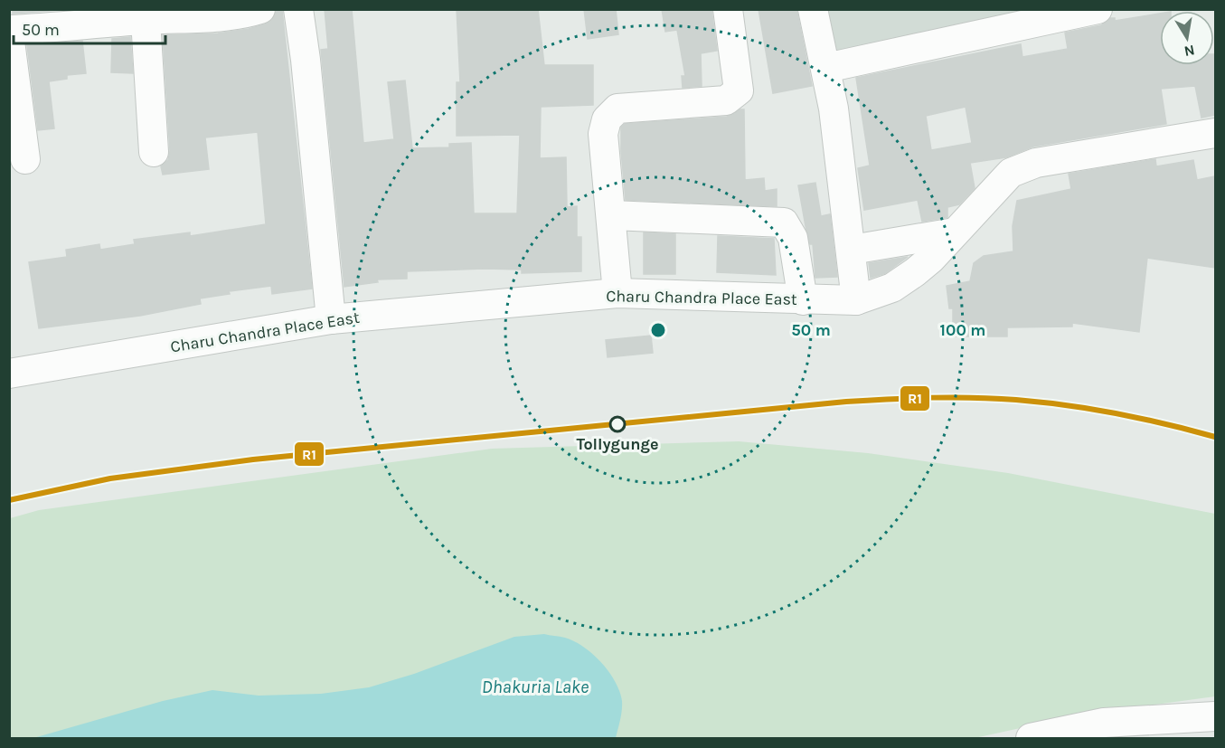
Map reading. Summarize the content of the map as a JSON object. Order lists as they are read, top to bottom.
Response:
{
  "streets": {
    "street": ["Charu Chandra Place East"]
  },
  "water": ["Dhakuria Lake"],
  "places": ["Tollygunge"],
  "lines": ["transit line R1"],
  "scale_bar": "50 m",
  "north": "bottom",
  "rings": ["50 m", "100 m"]
}
